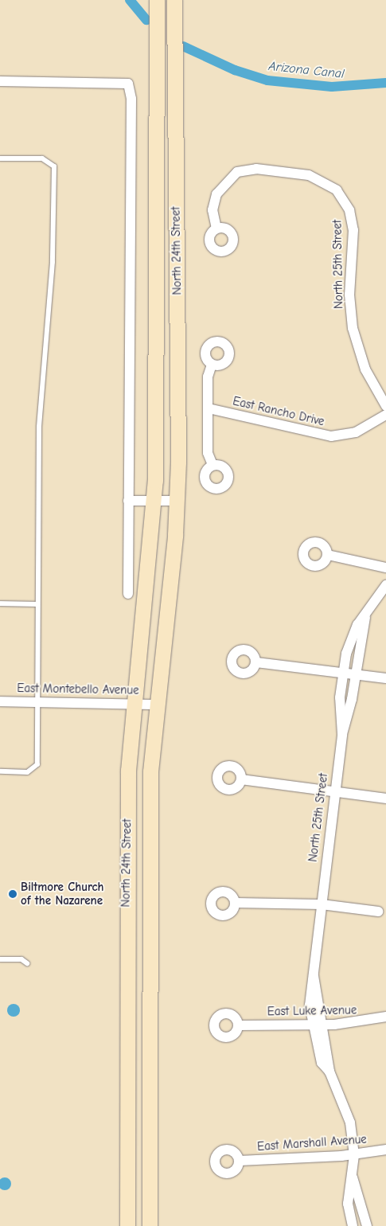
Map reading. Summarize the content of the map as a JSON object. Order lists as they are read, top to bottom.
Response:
{
  "streets": {
    "main road": ["North 24th Street"],
    "street": [
      "North 25th Street",
      "East Rancho Drive",
      "East Montebello Avenue",
      "East Luke Avenue",
      "East Marshall Avenue"
    ]
  },
  "crossings": [
    ["North 24th Street", "East Montebello Avenue"]
  ],
  "water": ["Arizona Canal"],
  "places": ["Biltmore Church of the Nazarene"]
}
